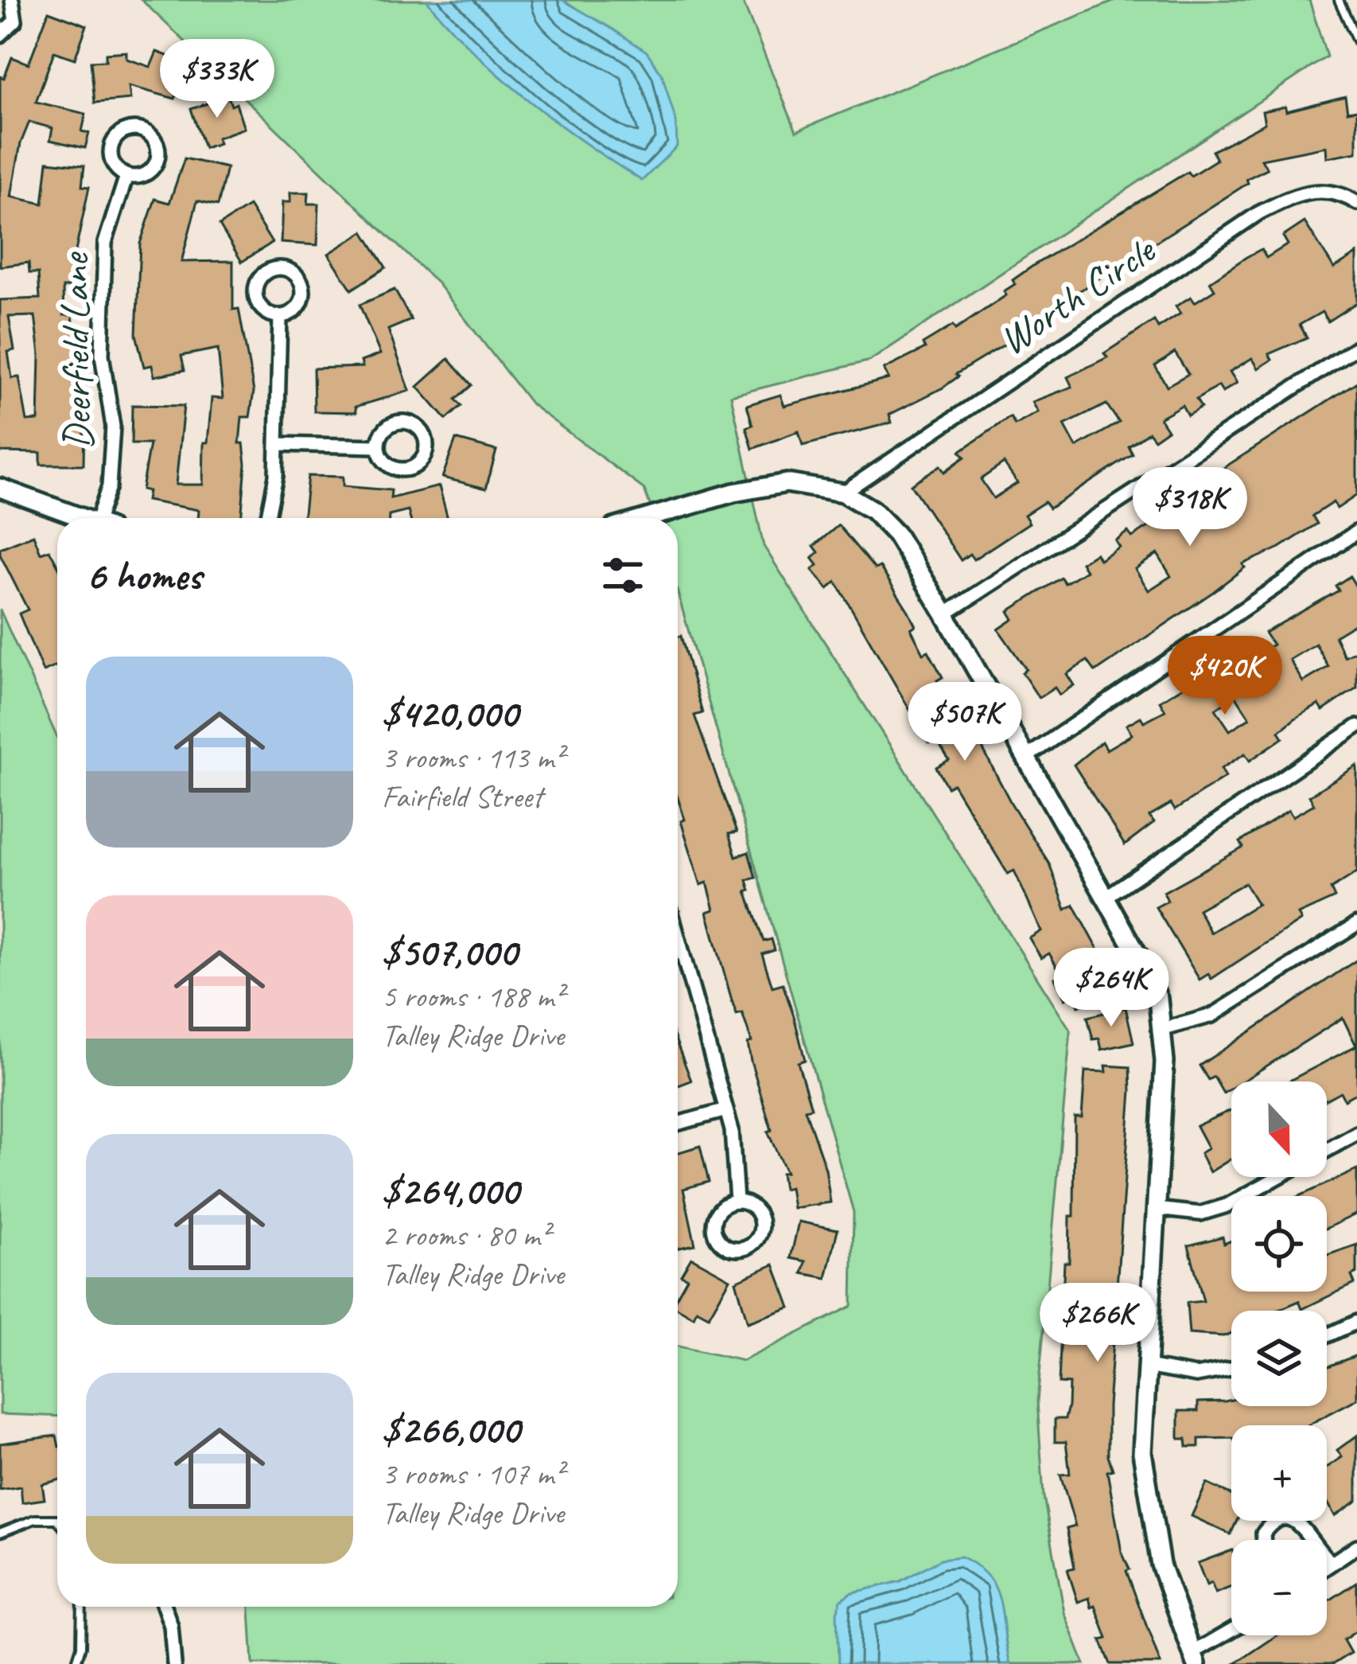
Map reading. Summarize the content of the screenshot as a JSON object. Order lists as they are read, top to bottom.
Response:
{
  "streets": {
    "street": ["Worth Circle", "Deerfield Lane"]
  },
  "north": "bottom",
  "page": {
    "price": [
      "$333K",
      "$318K",
      "$420K",
      "$507K",
      "$264K",
      "$266K"
    ],
    "heading": "6 homes",
    "list": [
      {
        "name": "$420,000",
        "note": "3 rooms · 113 m² · Fairfield Street"
      },
      {
        "name": "$507,000",
        "note": "5 rooms · 188 m² · Talley Ridge Drive"
      },
      {
        "name": "$264,000",
        "note": "2 rooms · 80 m² · Talley Ridge Drive"
      },
      {
        "name": "$266,000",
        "note": "3 rooms · 107 m² · Talley Ridge Drive"
      }
    ],
    "map_buttons": ["+", "−"]
  }
}
